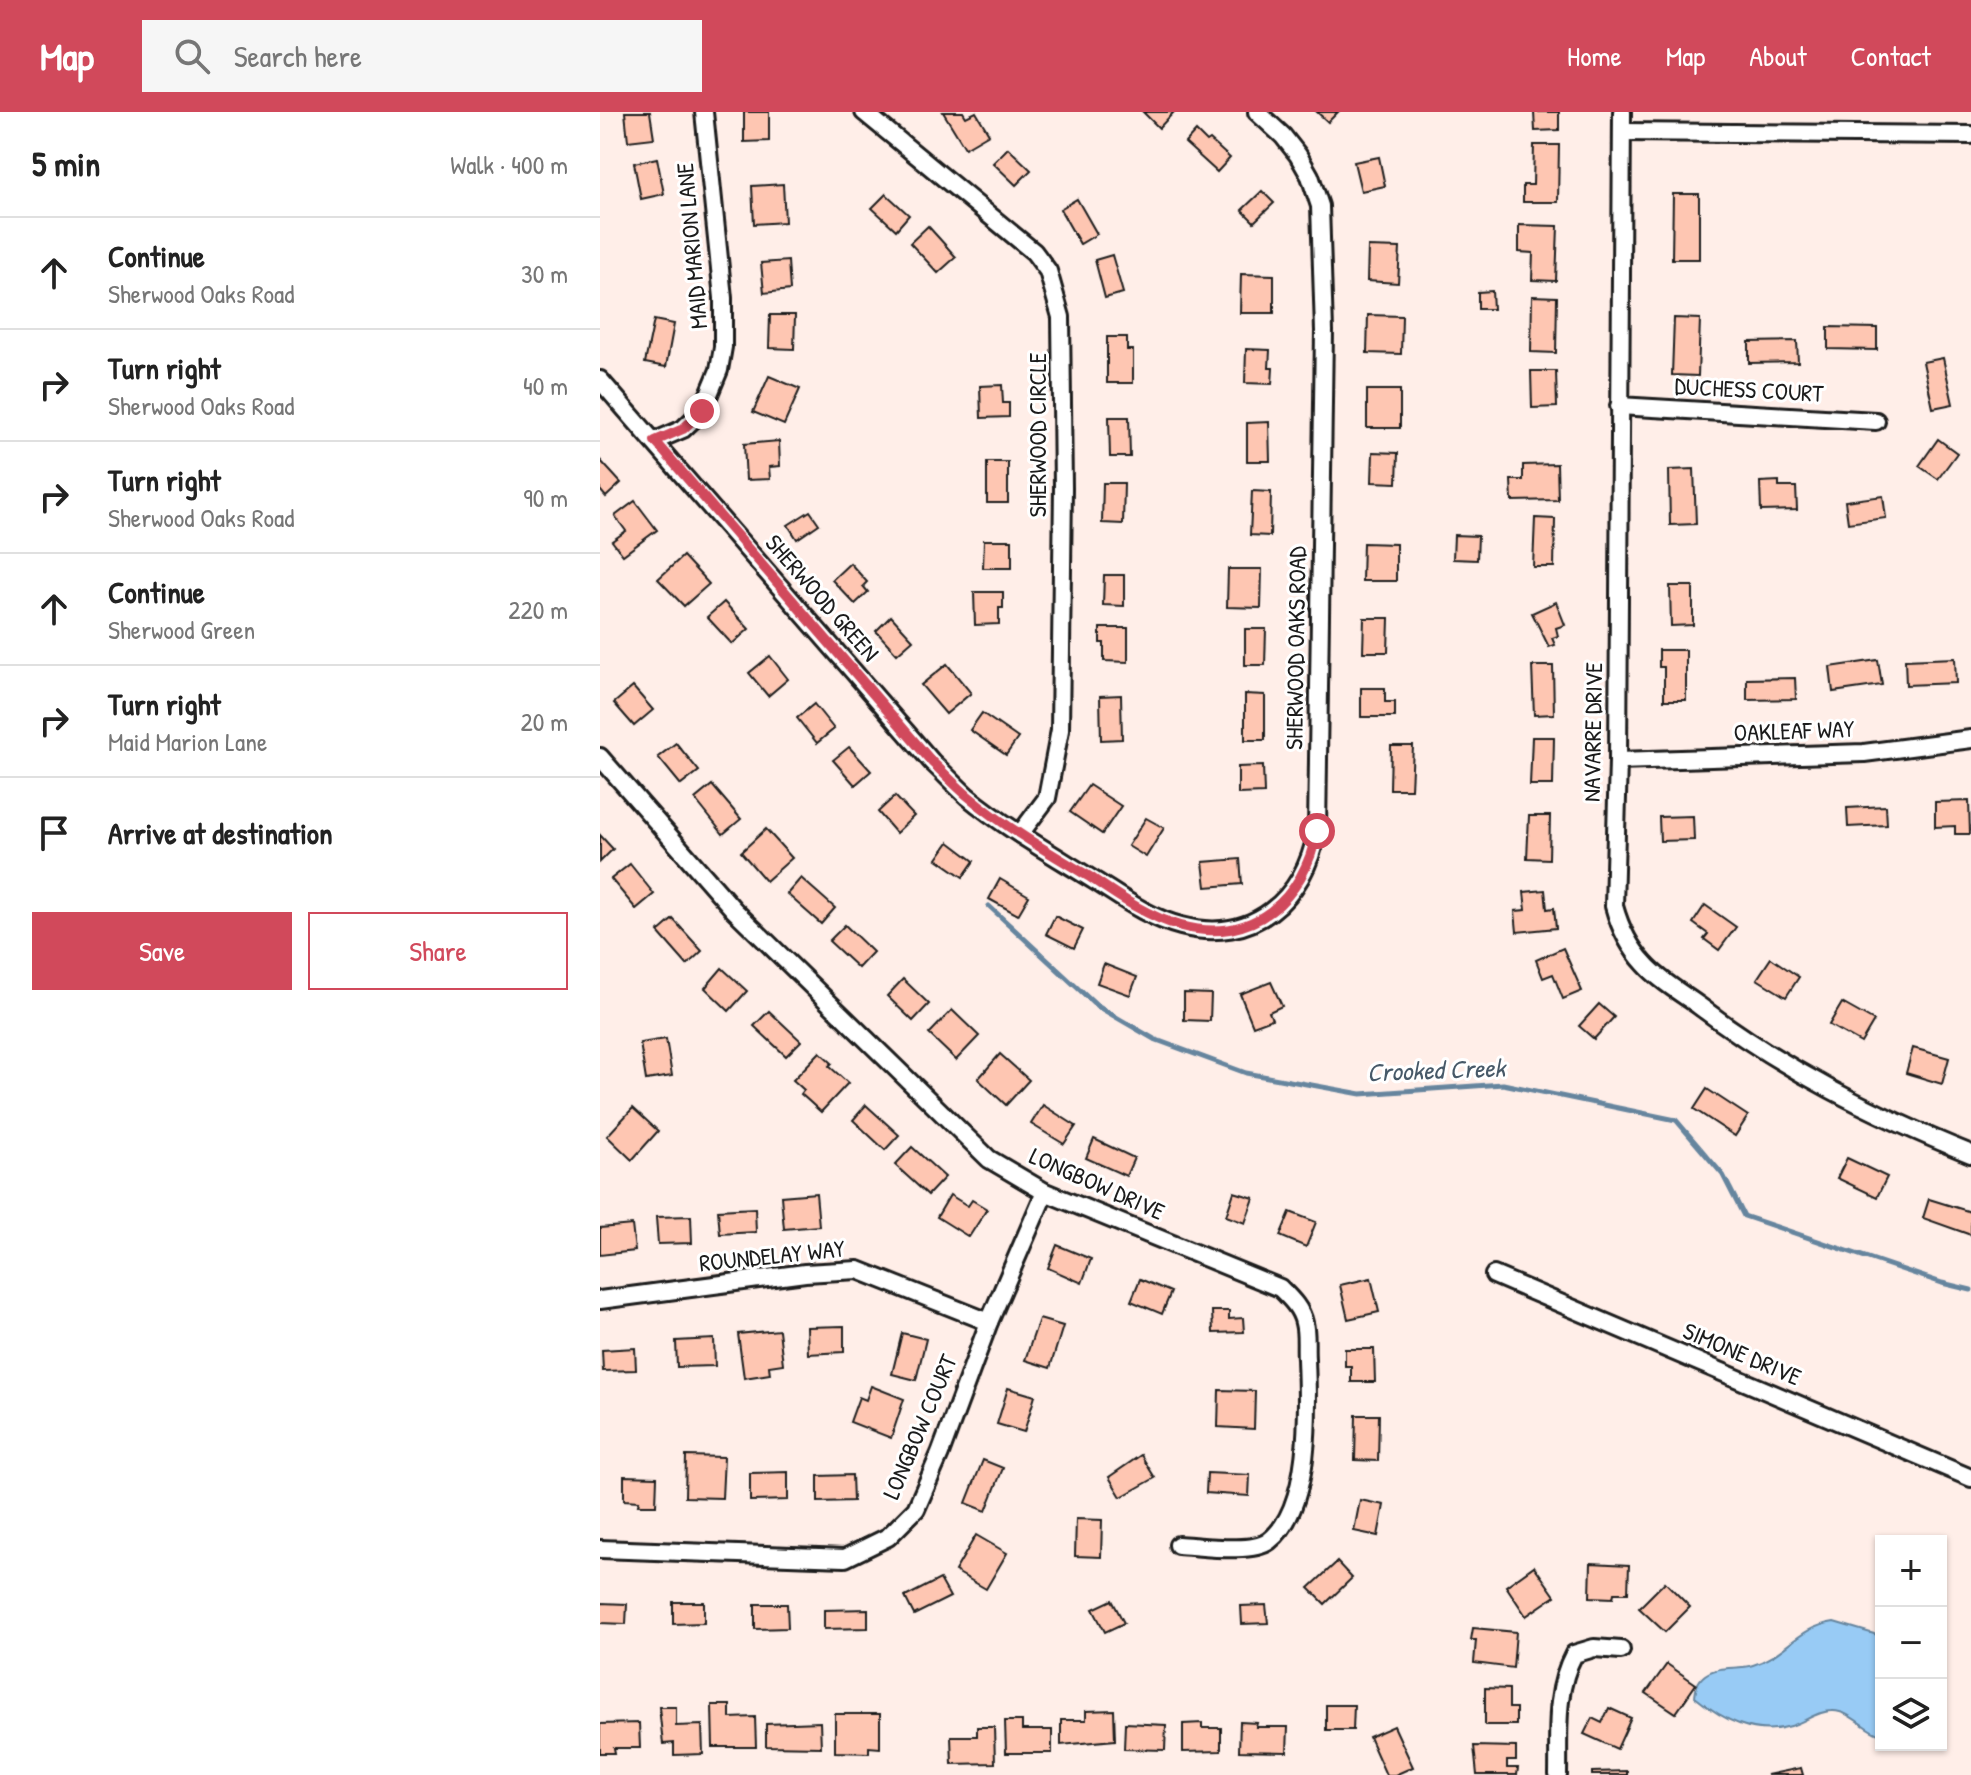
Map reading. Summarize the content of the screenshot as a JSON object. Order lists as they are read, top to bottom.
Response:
{
  "streets": {
    "street": [
      "MAID MARION LANE",
      "DUCHESS COURT",
      "SHERWOOD CIRCLE",
      "SHERWOOD GREEN",
      "SHERWOOD OAKS ROAD",
      "OAKLEAF WAY",
      "NAVARRE DRIVE",
      "LONGBOW DRIVE",
      "ROUNDELAY WAY",
      "SIMONE DRIVE",
      "LONGBOW COURT"
    ]
  },
  "crossings": [
    ["MAID MARION LANE", "SHERWOOD GREEN"],
    ["DUCHESS COURT", "NAVARRE DRIVE"],
    ["SHERWOOD CIRCLE", "SHERWOOD GREEN"],
    ["SHERWOOD CIRCLE", "SHERWOOD OAKS ROAD"],
    ["SHERWOOD GREEN", "SHERWOOD OAKS ROAD"],
    ["OAKLEAF WAY", "NAVARRE DRIVE"],
    ["LONGBOW DRIVE", "LONGBOW COURT"],
    ["ROUNDELAY WAY", "LONGBOW COURT"]
  ],
  "water": ["Crooked Creek"],
  "page": {
    "header": "Map",
    "search": "Search here",
    "nav": [
      "Home",
      "Map",
      "About",
      "Contact"
    ],
    "heading": ["5 min", "Walk · 400 m"],
    "list": [
      ["Continue", "Sherwood Oaks Road", "30 m"],
      ["Turn right", "Sherwood Oaks Road", "40 m"],
      ["Turn right", "Sherwood Oaks Road", "90 m"],
      ["Continue", "Sherwood Green", "220 m"],
      ["Turn right", "Maid Marion Lane", "20 m"],
      "Arrive at destination"
    ],
    "buttons": ["Save", "Share"],
    "map_buttons": ["+", "−"]
  }
}
